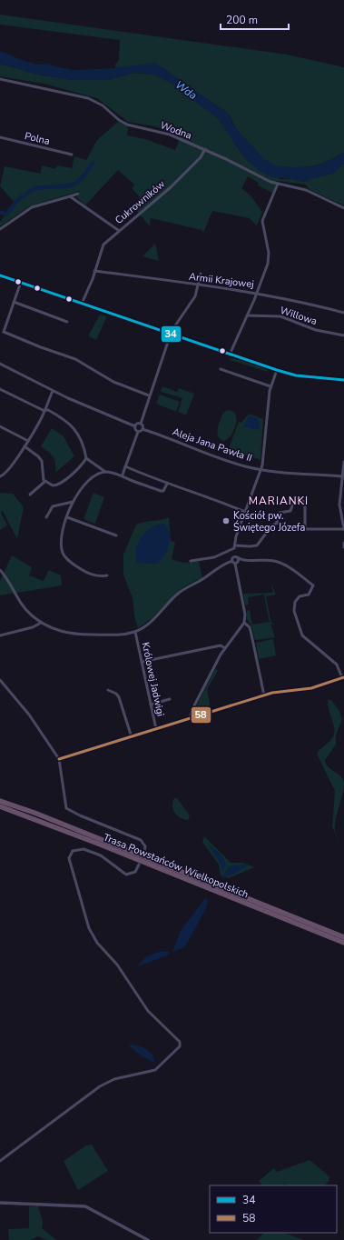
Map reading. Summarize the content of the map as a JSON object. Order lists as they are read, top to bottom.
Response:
{
  "streets": {
    "highway": ["Trasa Powstańców Wielkopolskich"],
    "street": [
      "Wodna",
      "Polna",
      "Cukrowników",
      "Armii Krajowej",
      "Willowa",
      "Aleja Jana Pawła II",
      "Królowej Jadwigi"
    ]
  },
  "crossings": [
    ["Wodna", "Cukrowników"],
    ["Cukrowników", "Armii Krajowej"]
  ],
  "districts": ["MARIANKI"],
  "water": ["Wda"],
  "places": ["Kościół pw. Świętego Józefa"],
  "lines": ["transit line 34", "transit line 58"],
  "legend": ["34", "58"],
  "scale_bar": "200 m"
}
